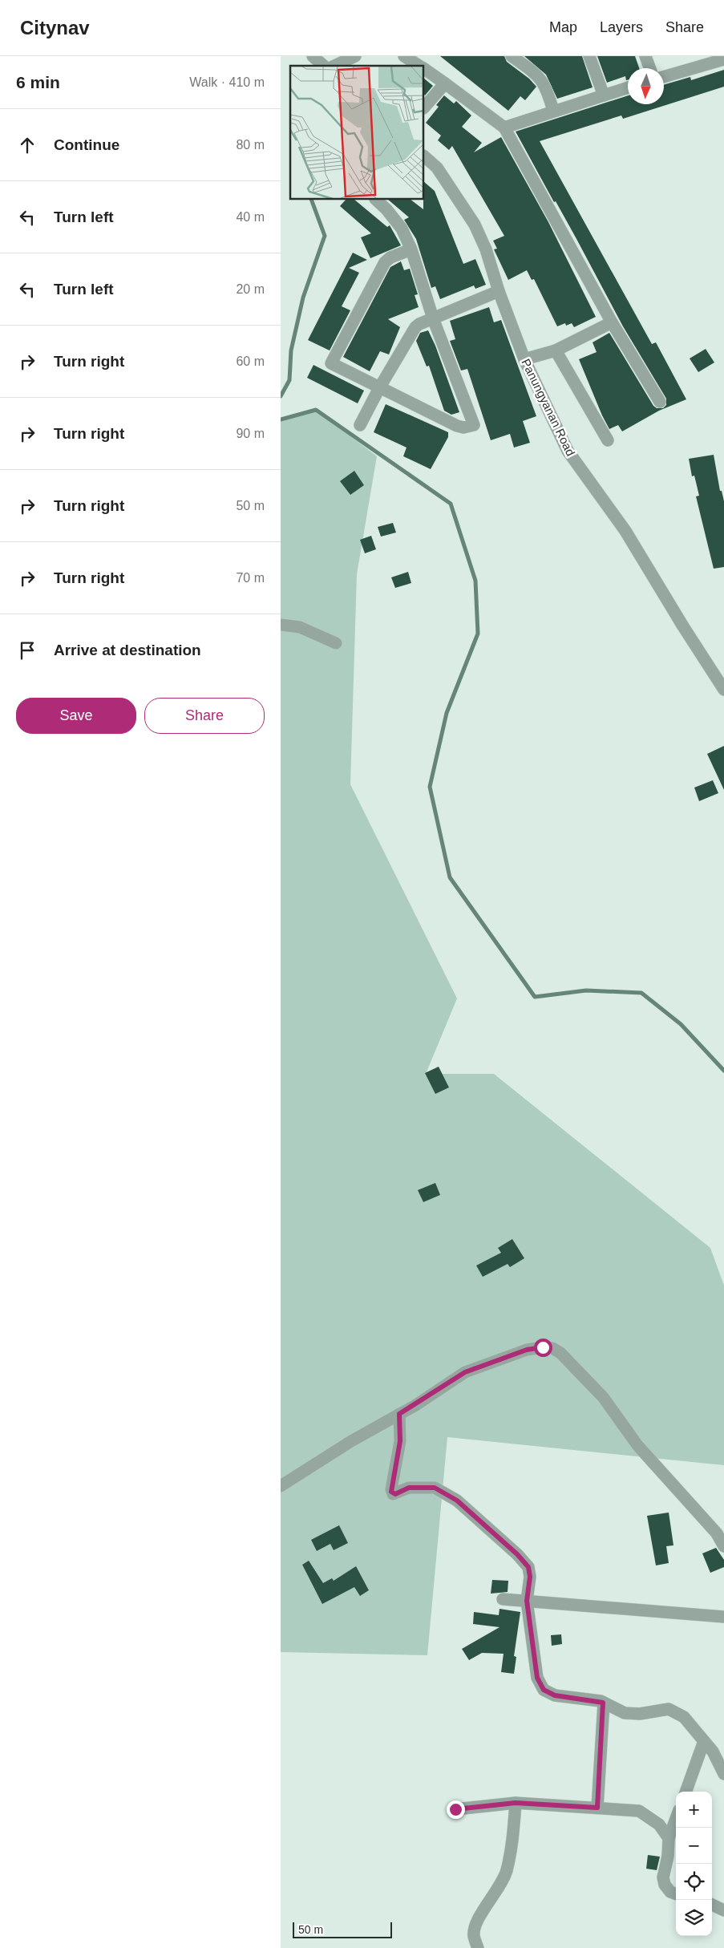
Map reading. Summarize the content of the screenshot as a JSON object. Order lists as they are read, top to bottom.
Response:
{
  "streets": {
    "street": ["Panungyanan Road"]
  },
  "scale_bar": "50 m",
  "north": "bottom",
  "page": {
    "header": "Citynav",
    "nav": ["Map", "Layers", "Share"],
    "heading": ["6 min", "Walk · 410 m"],
    "list": [
      ["Continue", "80 m"],
      ["Turn left", "40 m"],
      ["Turn left", "20 m"],
      ["Turn right", "60 m"],
      ["Turn right", "90 m"],
      ["Turn right", "50 m"],
      ["Turn right", "70 m"],
      "Arrive at destination"
    ],
    "buttons": ["Save", "Share"],
    "map_buttons": ["+", "−"],
    "scale": "50 m"
  }
}
